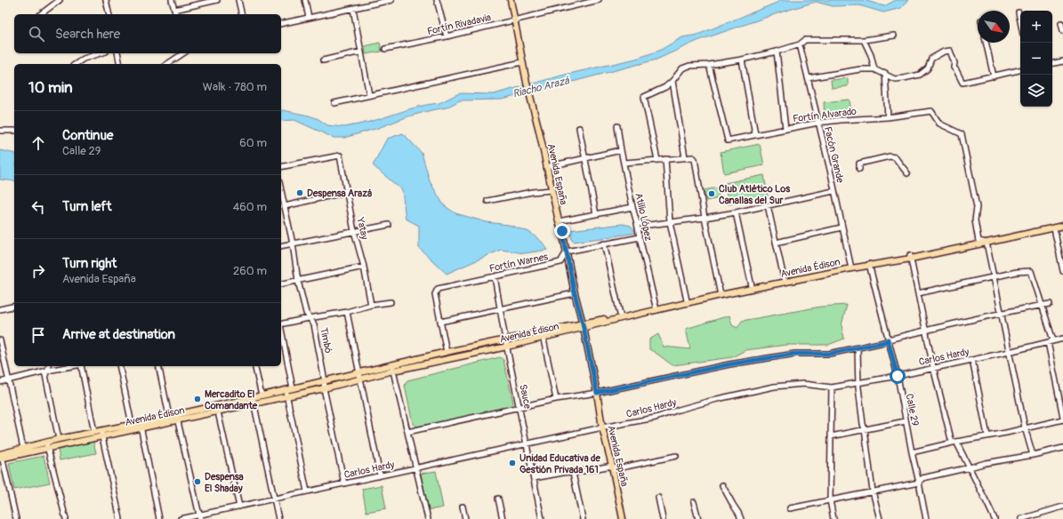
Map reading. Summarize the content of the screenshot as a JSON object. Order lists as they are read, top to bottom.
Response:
{
  "streets": {
    "main road": ["Avenida España", "Avenida Édison"],
    "street": [
      "Fortín Rivadavia",
      "Fortín Alvarado",
      "Facón Grande",
      "Atilio López",
      "Yatay",
      "Fortín Warnes",
      "Timbó",
      "Carlos Hardy",
      "Sauce",
      "Calle 29"
    ]
  },
  "crossings": [
    ["Fortín Rivadavia", "Avenida España"],
    ["Fortín Alvarado", "Facón Grande"],
    ["Fortín Alvarado", "Avenida Édison"],
    ["Facón Grande", "Avenida Édison"],
    ["Avenida España", "Fortín Warnes"],
    ["Avenida España", "Avenida Édison"],
    ["Avenida España", "Carlos Hardy"],
    ["Atilio López", "Avenida Édison"],
    ["Fortín Warnes", "Sauce"],
    ["Avenida Édison", "Timbó"],
    ["Avenida Édison", "Sauce"],
    ["Avenida Édison", "Calle 29"],
    ["Timbó", "Carlos Hardy"],
    ["Carlos Hardy", "Sauce"],
    ["Carlos Hardy", "Calle 29"]
  ],
  "water": ["Riacho Arazá"],
  "places": [
    "Despensa Arazá",
    "Club Atlético Los Canallas del Sur",
    "Mercadito El Comandante",
    "Unidad Educativa de Gestión Privada 161",
    "Despensa El Shaday"
  ],
  "north": "bottom right",
  "page": {
    "map_buttons": ["+", "−"],
    "search": "Search here",
    "heading": ["10 min", "Walk · 780 m"],
    "list": [
      ["Continue", "Calle 29", "60 m"],
      ["Turn left", "460 m"],
      ["Turn right", "Avenida España", "260 m"],
      "Arrive at destination"
    ]
  }
}
